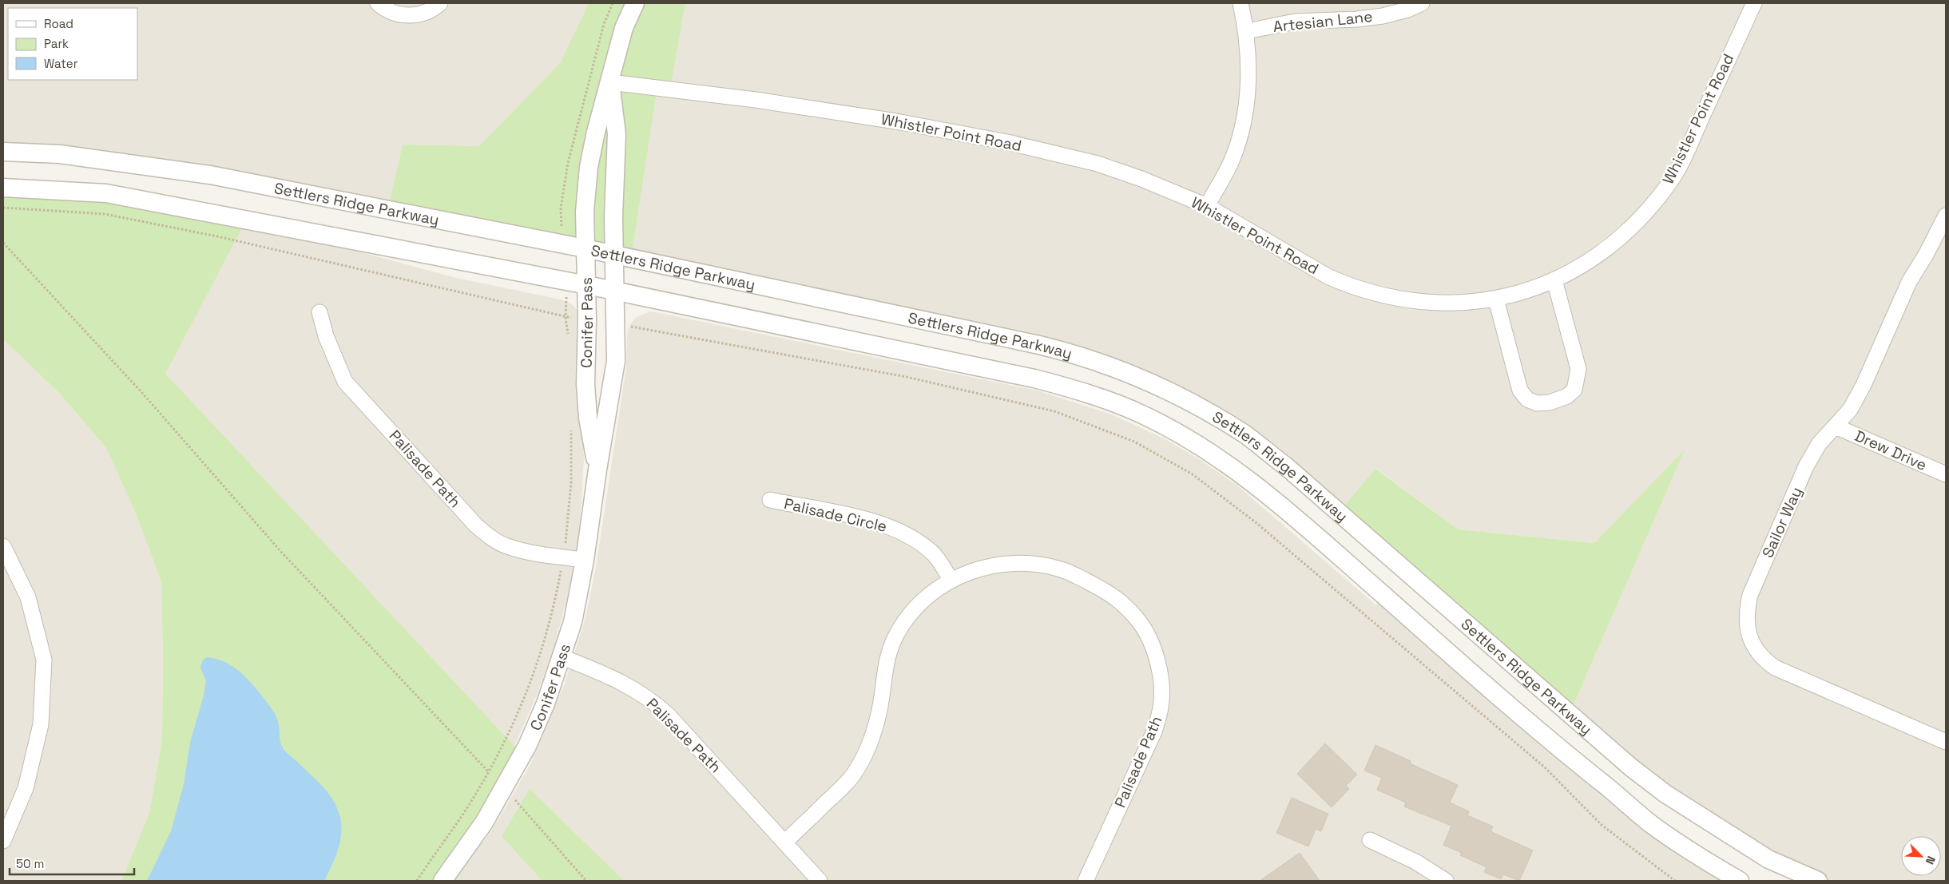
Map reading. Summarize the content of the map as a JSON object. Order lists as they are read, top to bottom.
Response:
{
  "streets": {
    "street": [
      "Artesian Lane",
      "Whistler Point Road",
      "Settlers Ridge Parkway",
      "Conifer Pass",
      "Drew Drive",
      "Palisade Path",
      "Palisade Circle",
      "Sailor Way"
    ]
  },
  "crossings": [
    ["Whistler Point Road", "Conifer Pass"],
    ["Settlers Ridge Parkway", "Conifer Pass"],
    ["Conifer Pass", "Palisade Path"],
    ["Drew Drive", "Sailor Way"],
    ["Palisade Path", "Palisade Circle"]
  ],
  "legend": ["Road", "Park", "Water"],
  "scale_bar": "50 m",
  "north": "bottom right"
}
